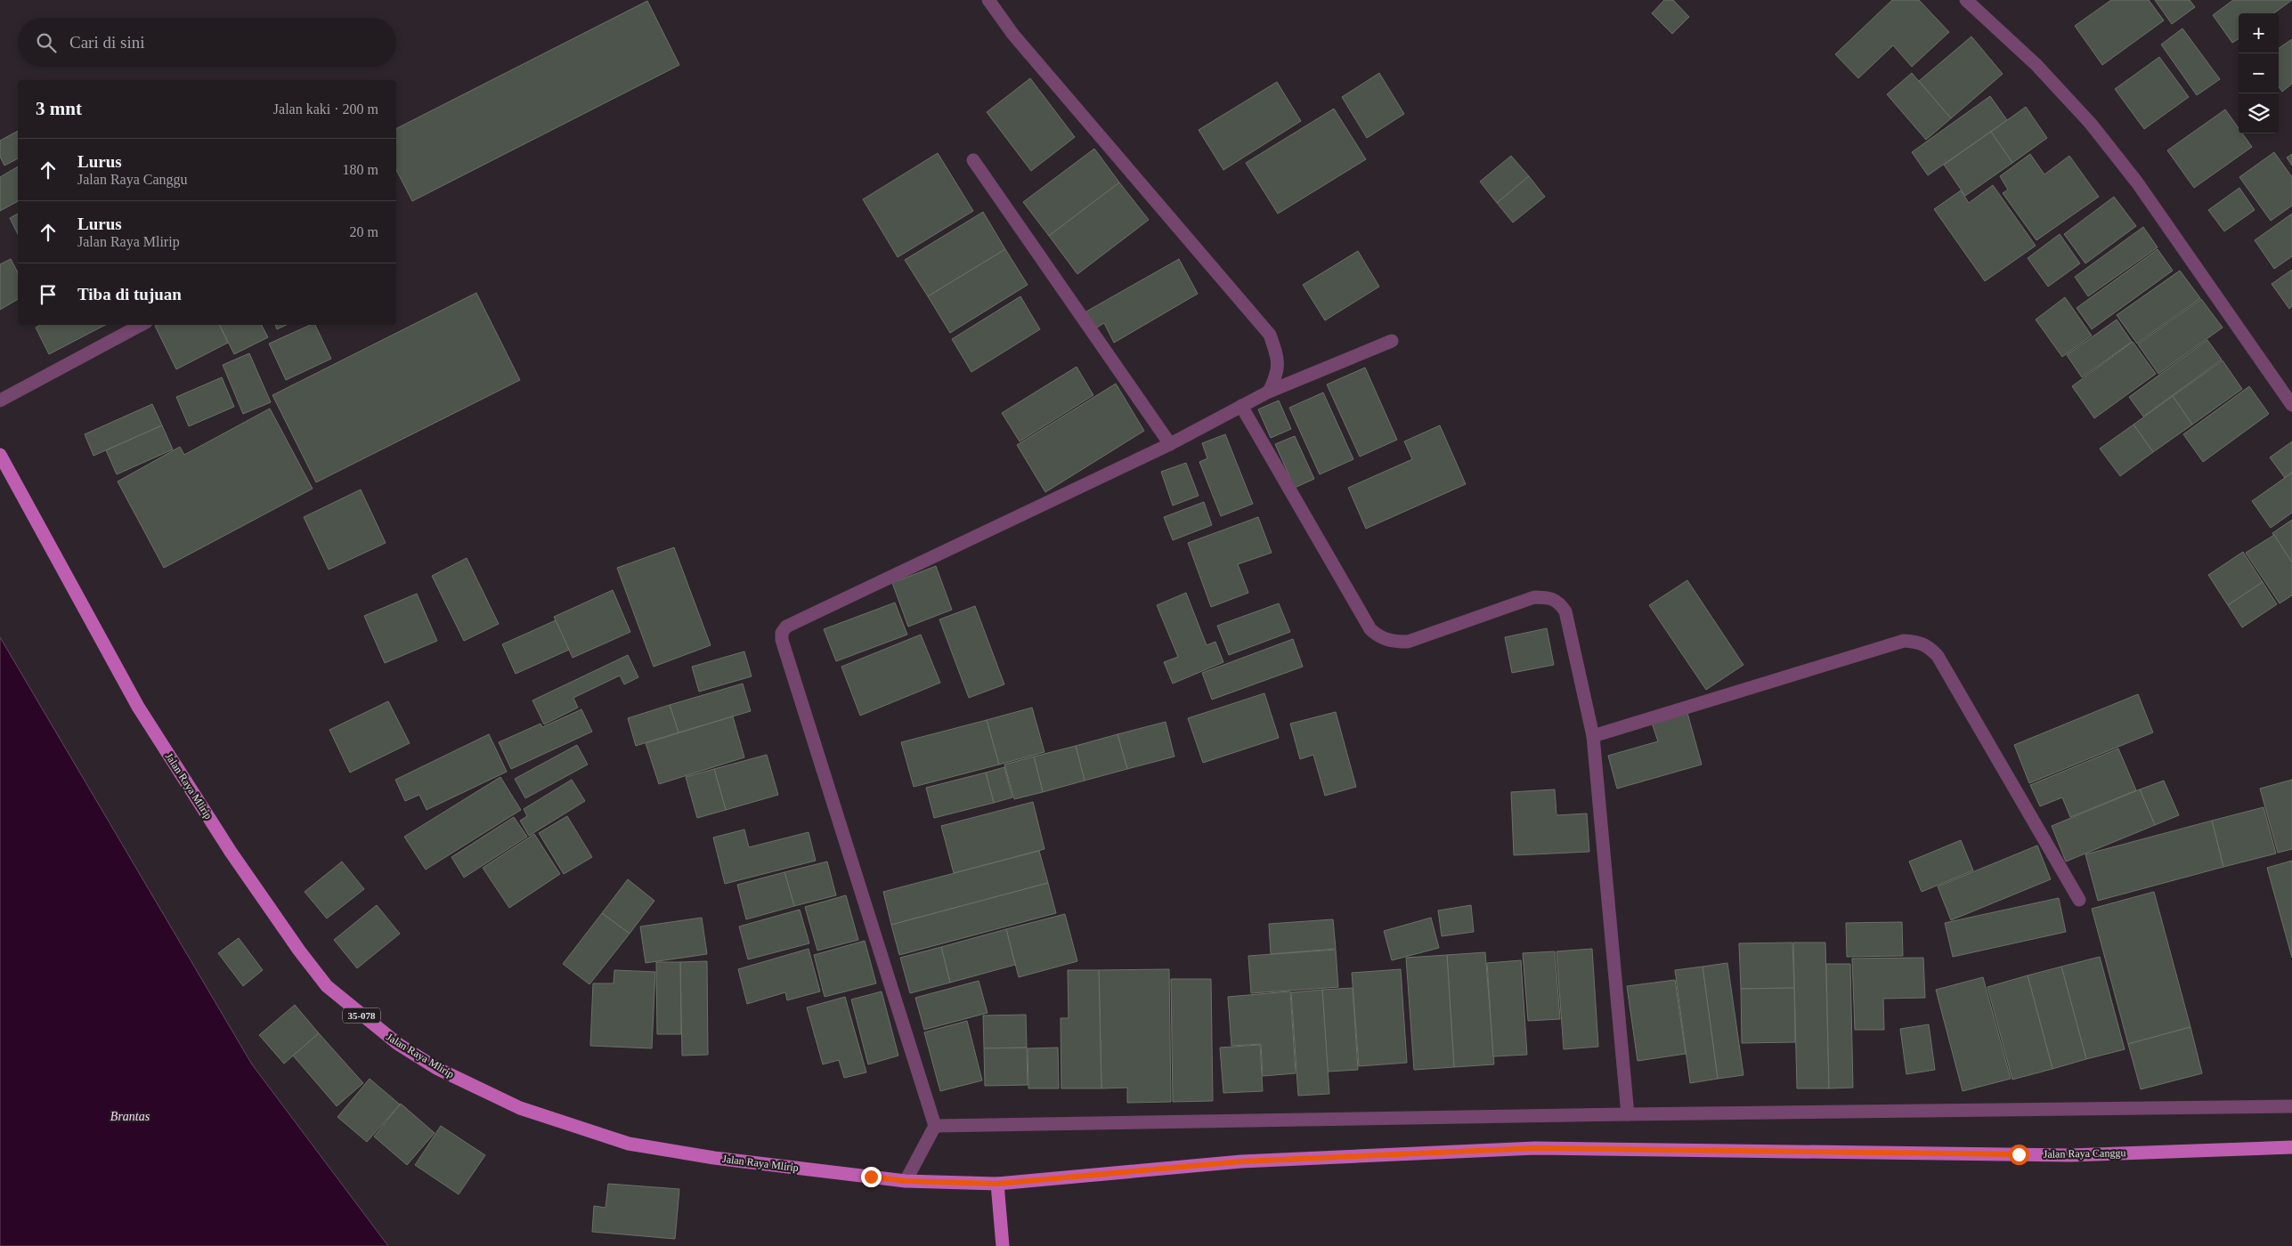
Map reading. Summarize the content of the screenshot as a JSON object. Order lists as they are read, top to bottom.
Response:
{
  "streets": {
    "main road": ["Jalan Raya Mlirip", "35-078", "Jalan Raya Canggu"]
  },
  "crossings": [
    ["Jalan Raya Mlirip", "Jalan Raya Canggu"]
  ],
  "water": ["Brantas"],
  "page": {
    "map_buttons": ["+", "−"],
    "search": "Cari di sini",
    "heading": ["3 mnt", "Jalan kaki · 200 m"],
    "list": [
      ["Lurus", "Jalan Raya Canggu", "180 m"],
      ["Lurus", "Jalan Raya Mlirip", "20 m"],
      "Tiba di tujuan"
    ]
  }
}
